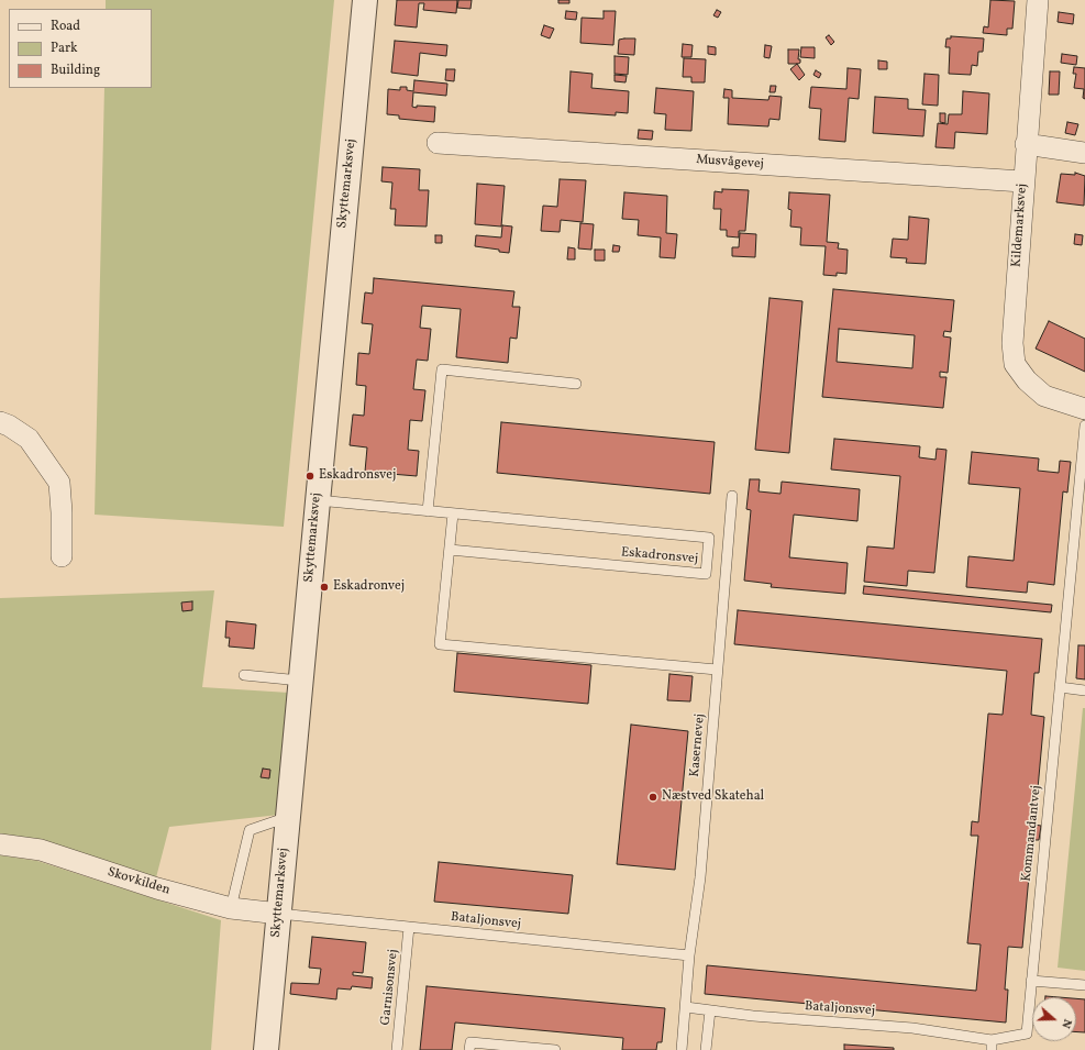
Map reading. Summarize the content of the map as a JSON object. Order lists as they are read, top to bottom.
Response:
{
  "streets": {
    "street": [
      "Musvågevej",
      "Skyttemarksvej",
      "Kildemarksvej",
      "Skovkilden"
    ],
    "lane": [
      "Eskadronsvej",
      "Kasernevej",
      "Kommandantvej",
      "Bataljonsvej",
      "Garnisonsvej"
    ]
  },
  "crossings": [
    ["Musvågevej", "Kildemarksvej"],
    ["Skyttemarksvej", "Eskadronsvej"],
    ["Skyttemarksvej", "Skovkilden"],
    ["Skyttemarksvej", "Bataljonsvej"],
    ["Kasernevej", "Bataljonsvej"],
    ["Kommandantvej", "Bataljonsvej"],
    ["Skovkilden", "Bataljonsvej"],
    ["Bataljonsvej", "Garnisonsvej"]
  ],
  "places": ["Eskadronsvej", "Eskadronvej", "Næstved Skatehal"],
  "legend": ["Road", "Park", "Building"],
  "north": "right"
}
